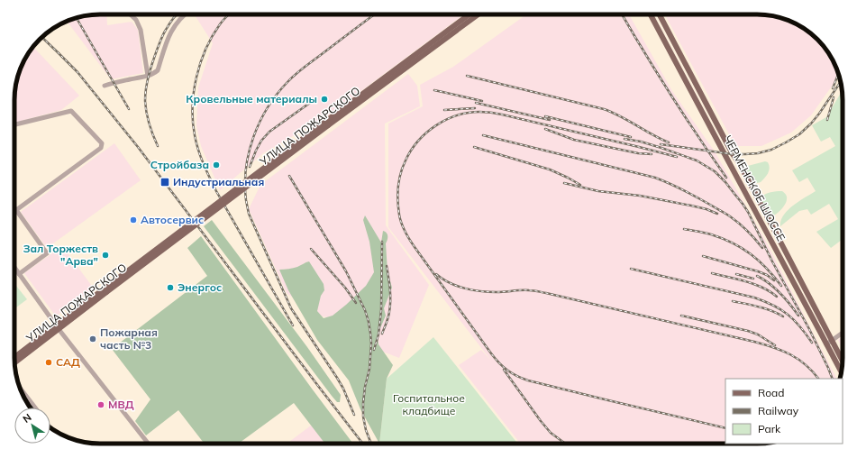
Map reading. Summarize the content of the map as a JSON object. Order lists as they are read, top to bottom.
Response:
{
  "streets": {
    "main road": ["УЛИЦА ПОЖАРСКОГО", "ЧЕРМЕНСКОЕ ШОССЕ"]
  },
  "parks": ["Госпитальное кладбище"],
  "places": {
    "other": [
      "Кровельные материалы",
      "Стройбаза",
      "Автосервис",
      "Зал Торжеств \"Арва\"",
      "Энергос",
      "Пожарная часть №3",
      "САД",
      "МВД"
    ],
    "transit": ["Индустриальная"]
  },
  "legend": ["Road", "Railway", "Park"],
  "north": "top left"
}
